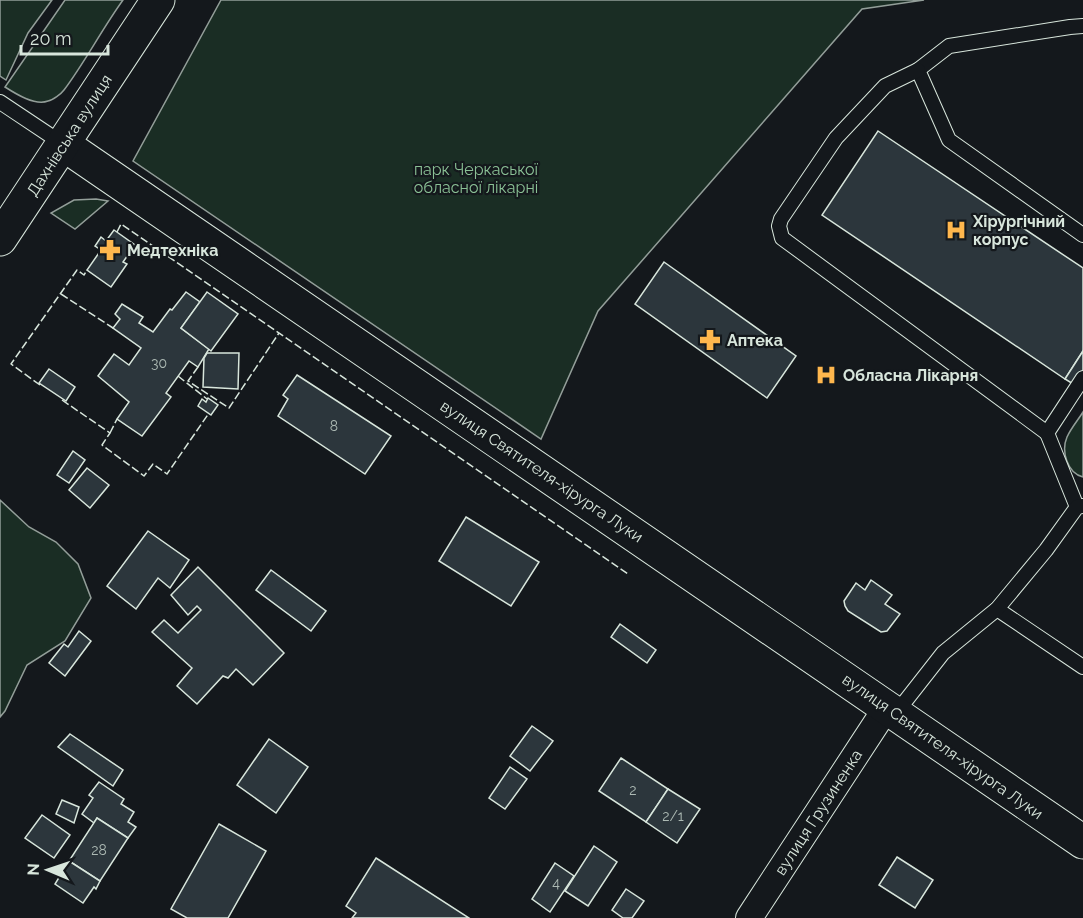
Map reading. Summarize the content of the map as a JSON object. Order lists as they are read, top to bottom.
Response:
{
  "streets": {
    "street": ["Дахнівська вулиця", "вулиця Святителя-хірурга Луки", "вулиця Грузиненка"]
  },
  "crossings": [
    ["Дахнівська вулиця", "вулиця Святителя-хірурга Луки"],
    ["вулиця Святителя-хірурга Луки", "вулиця Грузиненка"]
  ],
  "parks": ["парк Черкаської обласної лікарні"],
  "places": {
    "hospital": ["Хірургічний корпус", "Обласна Лікарня"],
    "pharmacy": ["Медтехніка", "Аптека"]
  },
  "house_numbers": [
    "30",
    "8",
    "2",
    "2/1",
    "28",
    "4"
  ],
  "scale_bar": "20 m",
  "north": "left"
}
